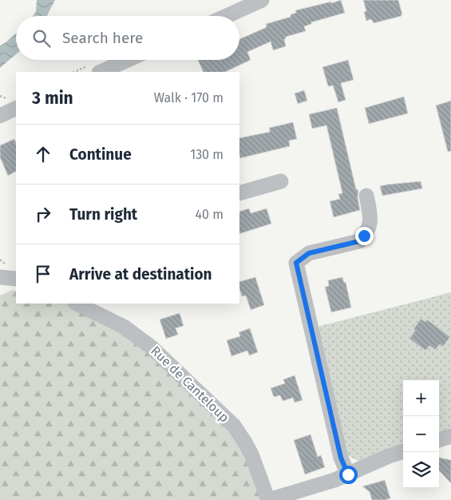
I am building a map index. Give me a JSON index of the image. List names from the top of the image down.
{
  "streets": {
    "street": ["Rue de Canteloup"]
  },
  "page": {
    "search": "Search here",
    "heading": ["3 min", "Walk · 170 m"],
    "list": [
      ["Continue", "130 m"],
      ["Turn right", "40 m"],
      "Arrive at destination"
    ],
    "map_buttons": ["+", "−"]
  }
}
